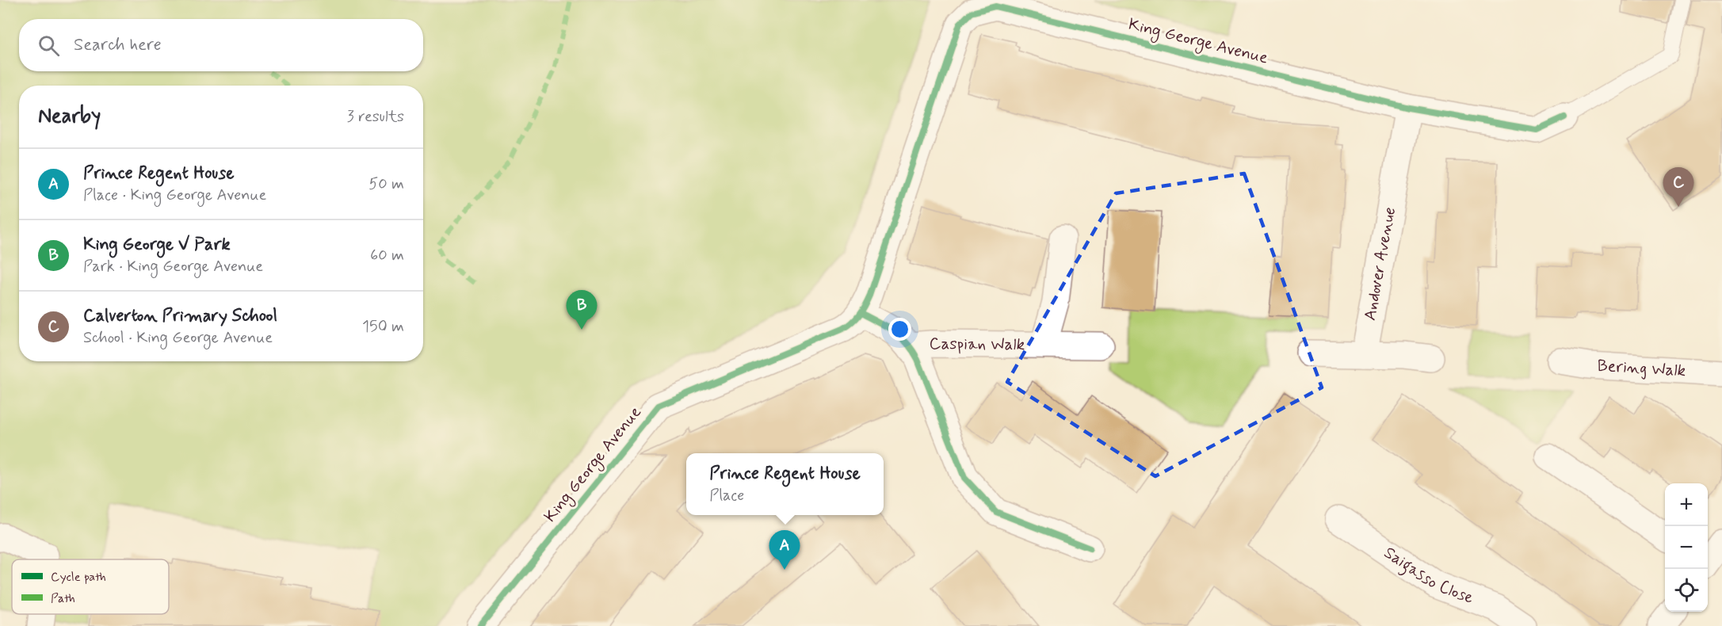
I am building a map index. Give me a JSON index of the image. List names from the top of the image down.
{
  "streets": {
    "street": [
      "King George Avenue",
      "Andover Avenue",
      "Caspian Walk",
      "Bering Walk",
      "Saigasso Close"
    ]
  },
  "crossings": [
    ["King George Avenue", "Andover Avenue"]
  ],
  "legend": ["Cycle path", "Path"],
  "page": {
    "search": "Search here",
    "heading": ["Nearby", "3 results"],
    "list": [
      {
        "mark": "A",
        "name": "Prince Regent House",
        "note": "Place · King George Avenue",
        "value": "50 m"
      },
      {
        "mark": "B",
        "name": "King George V Park",
        "note": "Park · King George Avenue",
        "value": "60 m"
      },
      {
        "mark": "C",
        "name": "Calverton Primary School",
        "note": "School · King George Avenue",
        "value": "150 m"
      }
    ],
    "pins": ["C", "B", "A"],
    "popup": ["Prince Regent House", "Place"],
    "map_buttons": ["+", "−"]
  }
}
